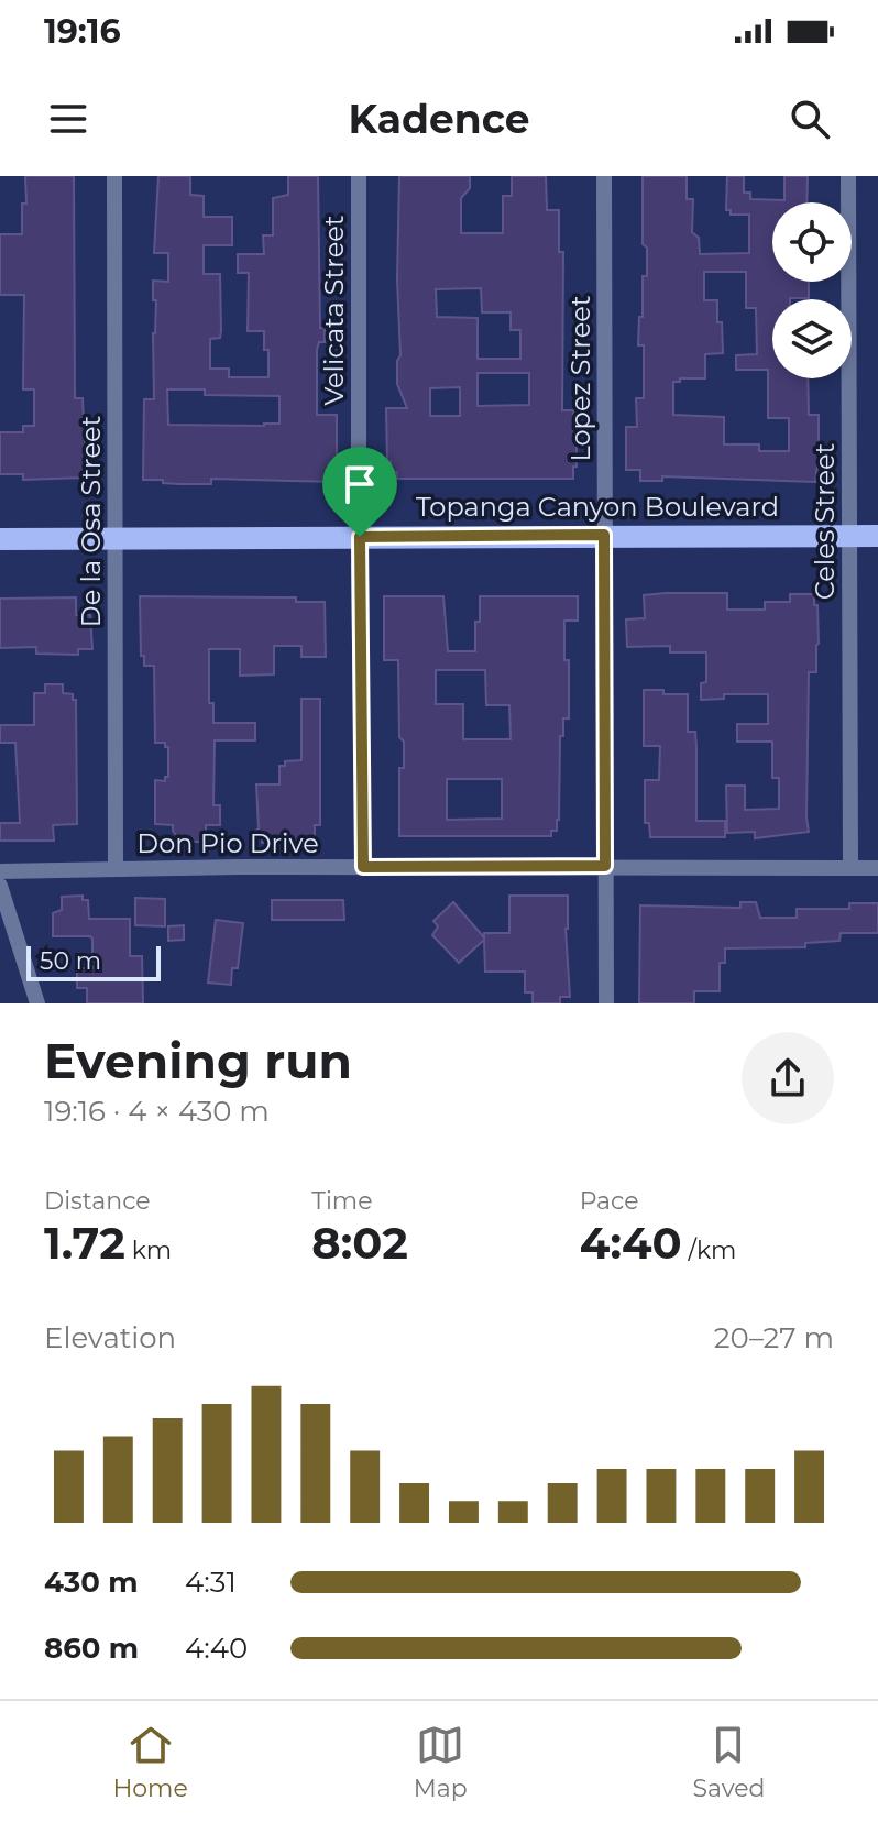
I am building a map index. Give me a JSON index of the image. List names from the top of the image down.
{
  "streets": {
    "main road": ["Topanga Canyon Boulevard"],
    "street": [
      "Velicata Street",
      "Lopez Street",
      "De la Osa Street",
      "Celes Street",
      "Don Pio Drive"
    ]
  },
  "crossings": [
    ["Velicata Street", "Topanga Canyon Boulevard"],
    ["Velicata Street", "Don Pio Drive"],
    ["Lopez Street", "Topanga Canyon Boulevard"],
    ["Lopez Street", "Don Pio Drive"],
    ["Topanga Canyon Boulevard", "De la Osa Street"],
    ["Topanga Canyon Boulevard", "Celes Street"],
    ["De la Osa Street", "Don Pio Drive"],
    ["Celes Street", "Don Pio Drive"]
  ],
  "scale_bar": "50 m",
  "page": {
    "status": "19:16",
    "header": "Kadence",
    "scale": "50 m",
    "heading": ["Evening run", "19:16 · 4 × 430 m"],
    "stats": [
      ["Distance", "1.72 km"],
      ["Time", "8:02"],
      ["Pace", "4:40 /km"]
    ],
    "chart": ["Elevation", "20–27 m"],
    "list": [
      {
        "name": "430 m",
        "note": "4:31"
      },
      {
        "name": "860 m",
        "note": "4:40"
      }
    ],
    "tabs": ["Home", "Map", "Saved"]
  }
}
